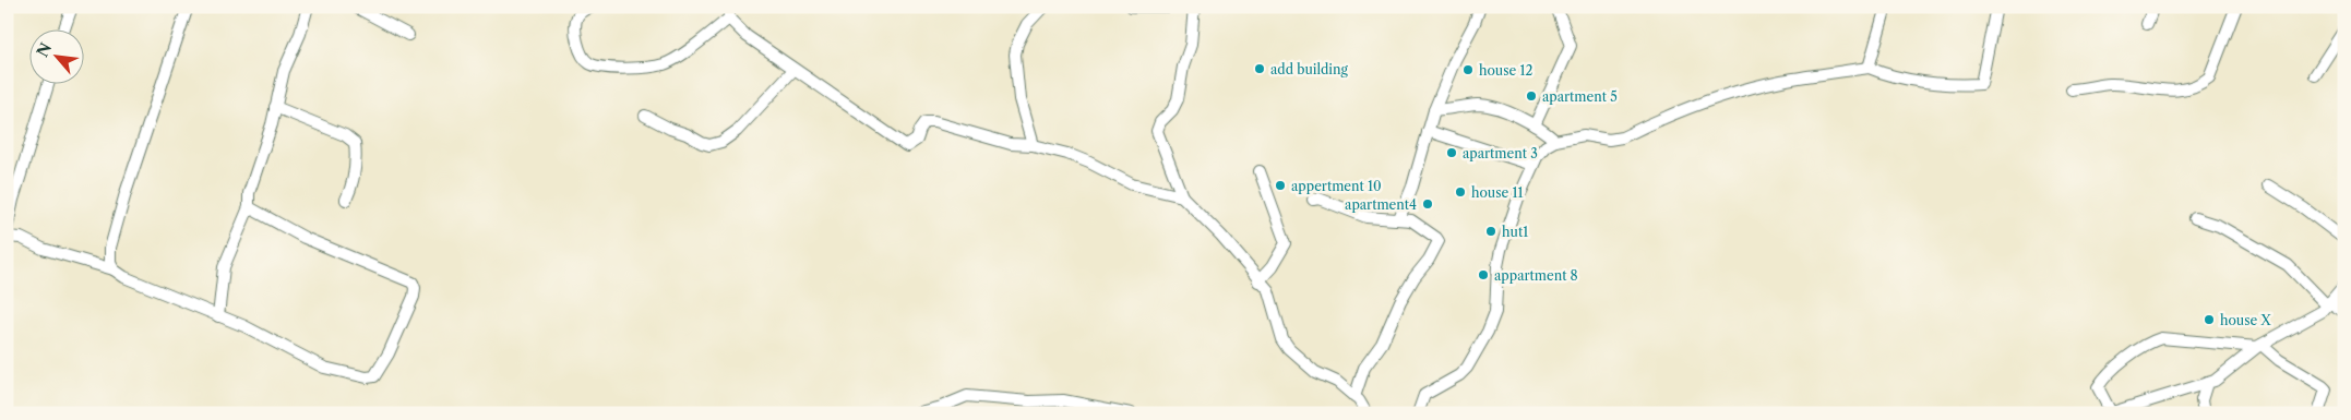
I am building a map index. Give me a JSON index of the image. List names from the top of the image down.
{
  "places": [
    "add building",
    "house 12",
    "apartment 5",
    "apartment 3",
    "appertment 10",
    "house 11",
    "apartment4",
    "hut1",
    "appartment 8",
    "house X"
  ],
  "north": "top left"
}
